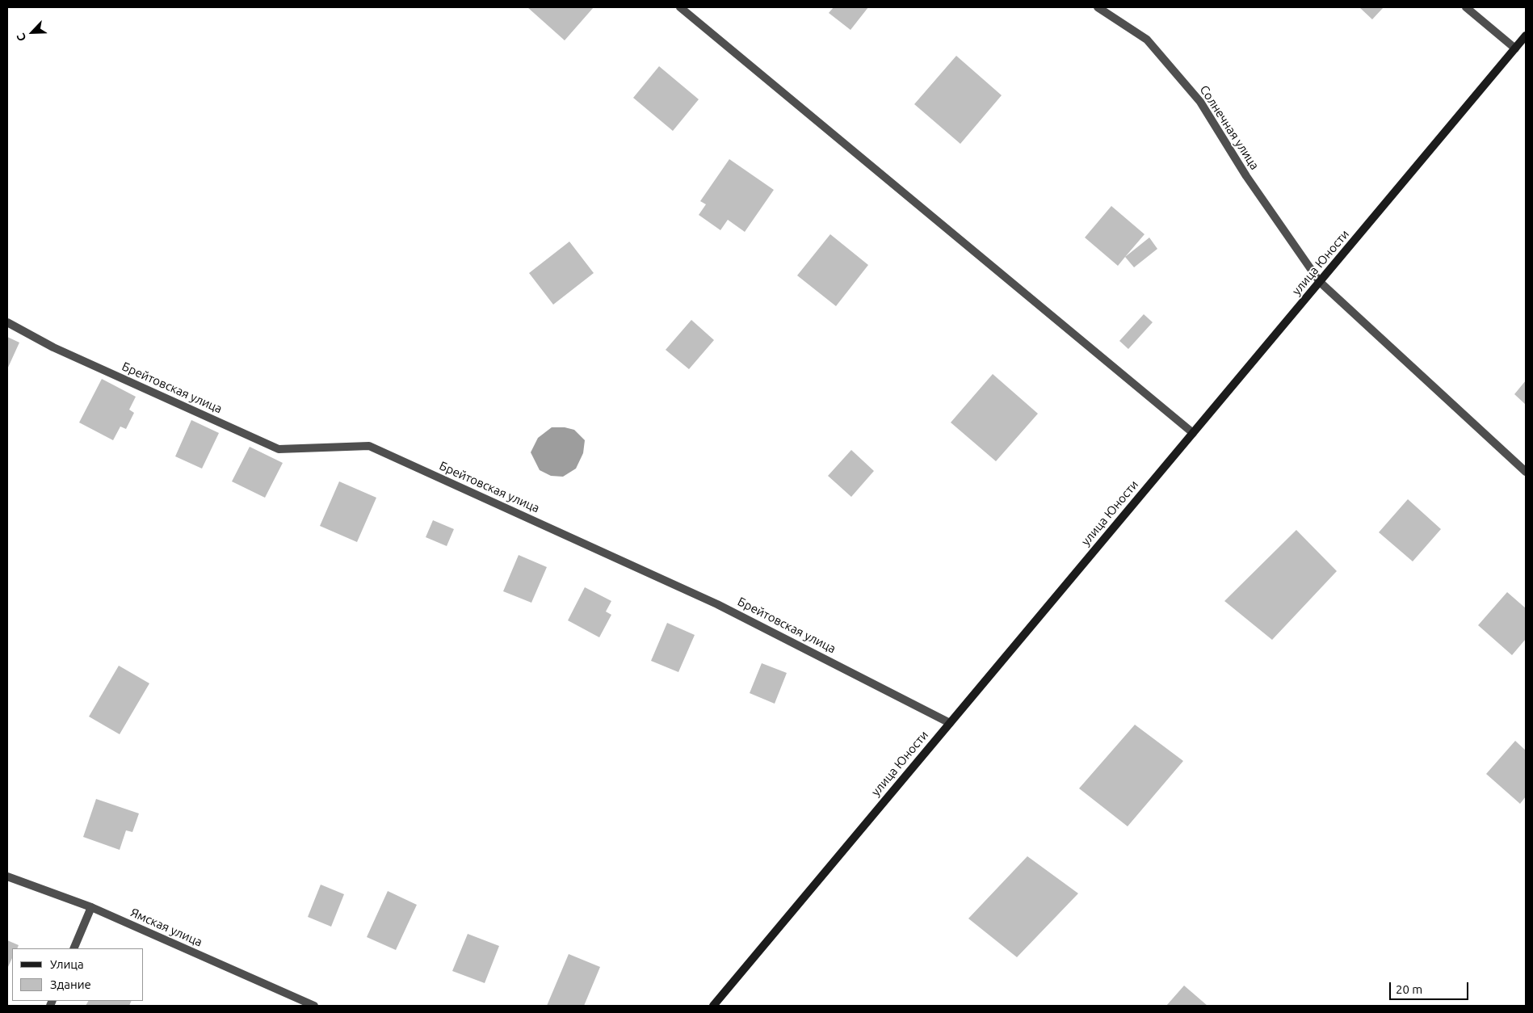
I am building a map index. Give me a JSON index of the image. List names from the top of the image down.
{
  "streets": {
    "street": [
      "Солнечная улица",
      "улица Юности",
      "Брейтовская улица",
      "Ямская улица"
    ]
  },
  "crossings": [
    ["Солнечная улица", "улица Юности"],
    ["улица Юности", "Брейтовская улица"]
  ],
  "legend": ["Улица", "Здание"],
  "scale_bar": "20 m",
  "north": "bottom left"
}
